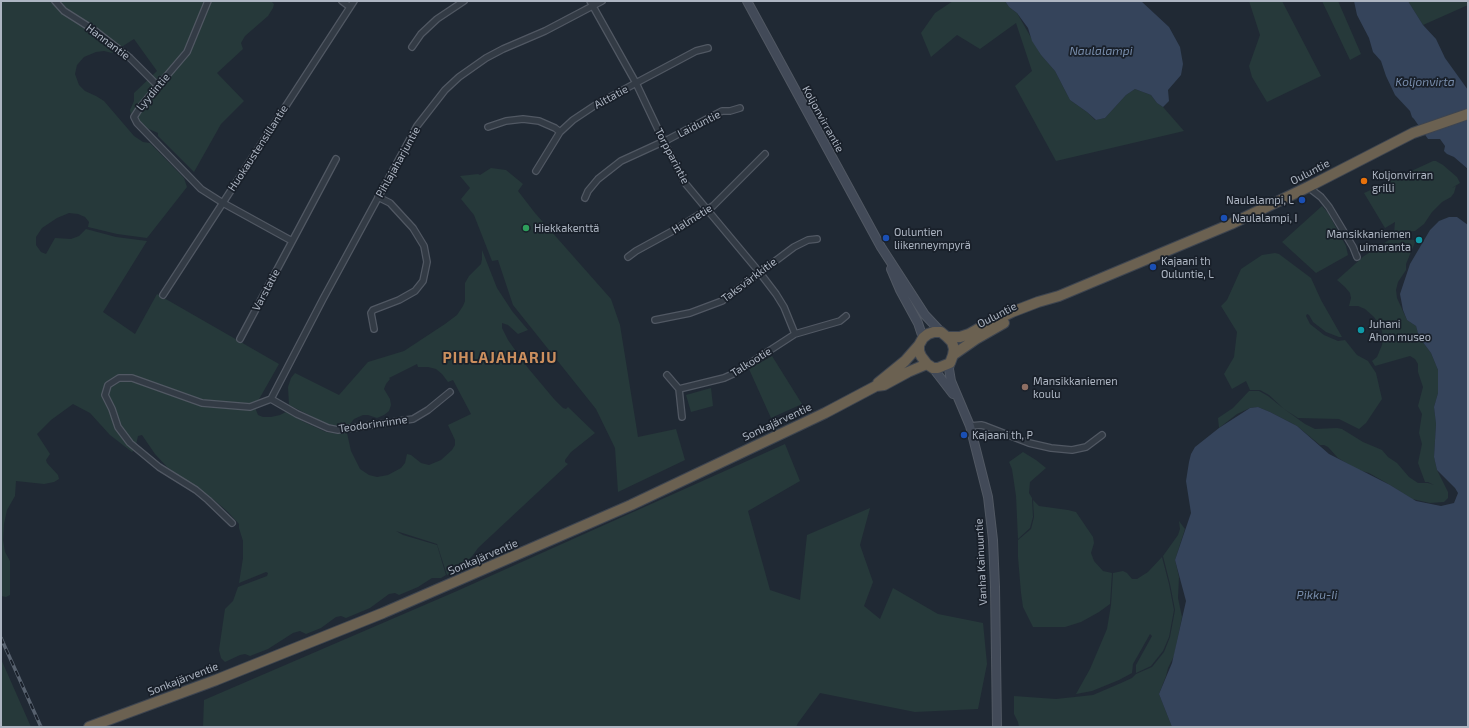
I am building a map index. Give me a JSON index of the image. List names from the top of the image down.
{
  "streets": {
    "highway": ["Ouluntie", "Sonkajärventie"],
    "main road": ["Koljonvirrantie", "Vanha Kainuuntie"],
    "street": [
      "Hannantie",
      "Lyydintie",
      "Aittatie",
      "Laiduntie",
      "Huokaustensillantie",
      "Torpparintie",
      "Pihlajaharjuntie",
      "Halmetie",
      "Taksvärkkitie",
      "Varstatie",
      "Talkootie",
      "Teodorinrinne"
    ]
  },
  "crossings": [
    ["Hannantie", "Lyydintie"],
    ["Lyydintie", "Huokaustensillantie"],
    ["Aittatie", "Torpparintie"],
    ["Koljonvirrantie", "Ouluntie"],
    ["Koljonvirrantie", "Sonkajärventie"],
    ["Koljonvirrantie", "Vanha Kainuuntie"],
    ["Laiduntie", "Torpparintie"],
    ["Torpparintie", "Pihlajaharjuntie"],
    ["Torpparintie", "Halmetie"],
    ["Torpparintie", "Taksvärkkitie"],
    ["Torpparintie", "Talkootie"],
    ["Pihlajaharjuntie", "Teodorinrinne"],
    ["Ouluntie", "Sonkajärventie"],
    ["Ouluntie", "Vanha Kainuuntie"],
    ["Sonkajärventie", "Vanha Kainuuntie"]
  ],
  "districts": ["PIHLAJAHARJU"],
  "water": ["Naulalampi", "Koljonvirta", "Pikku-Ii"],
  "places": [
    "Koljonvirran grilli",
    "Naulalampi, L",
    "Naulalampi, I",
    "Hiekkakenttä",
    "Ouluntien liikenneympyrä",
    "Mansikkaniemen uimaranta",
    "Kajaani th Ouluntie, L",
    "Juhani Ahon museo",
    "Mansikkaniemen koulu",
    "Kajaani th, P"
  ]
}
